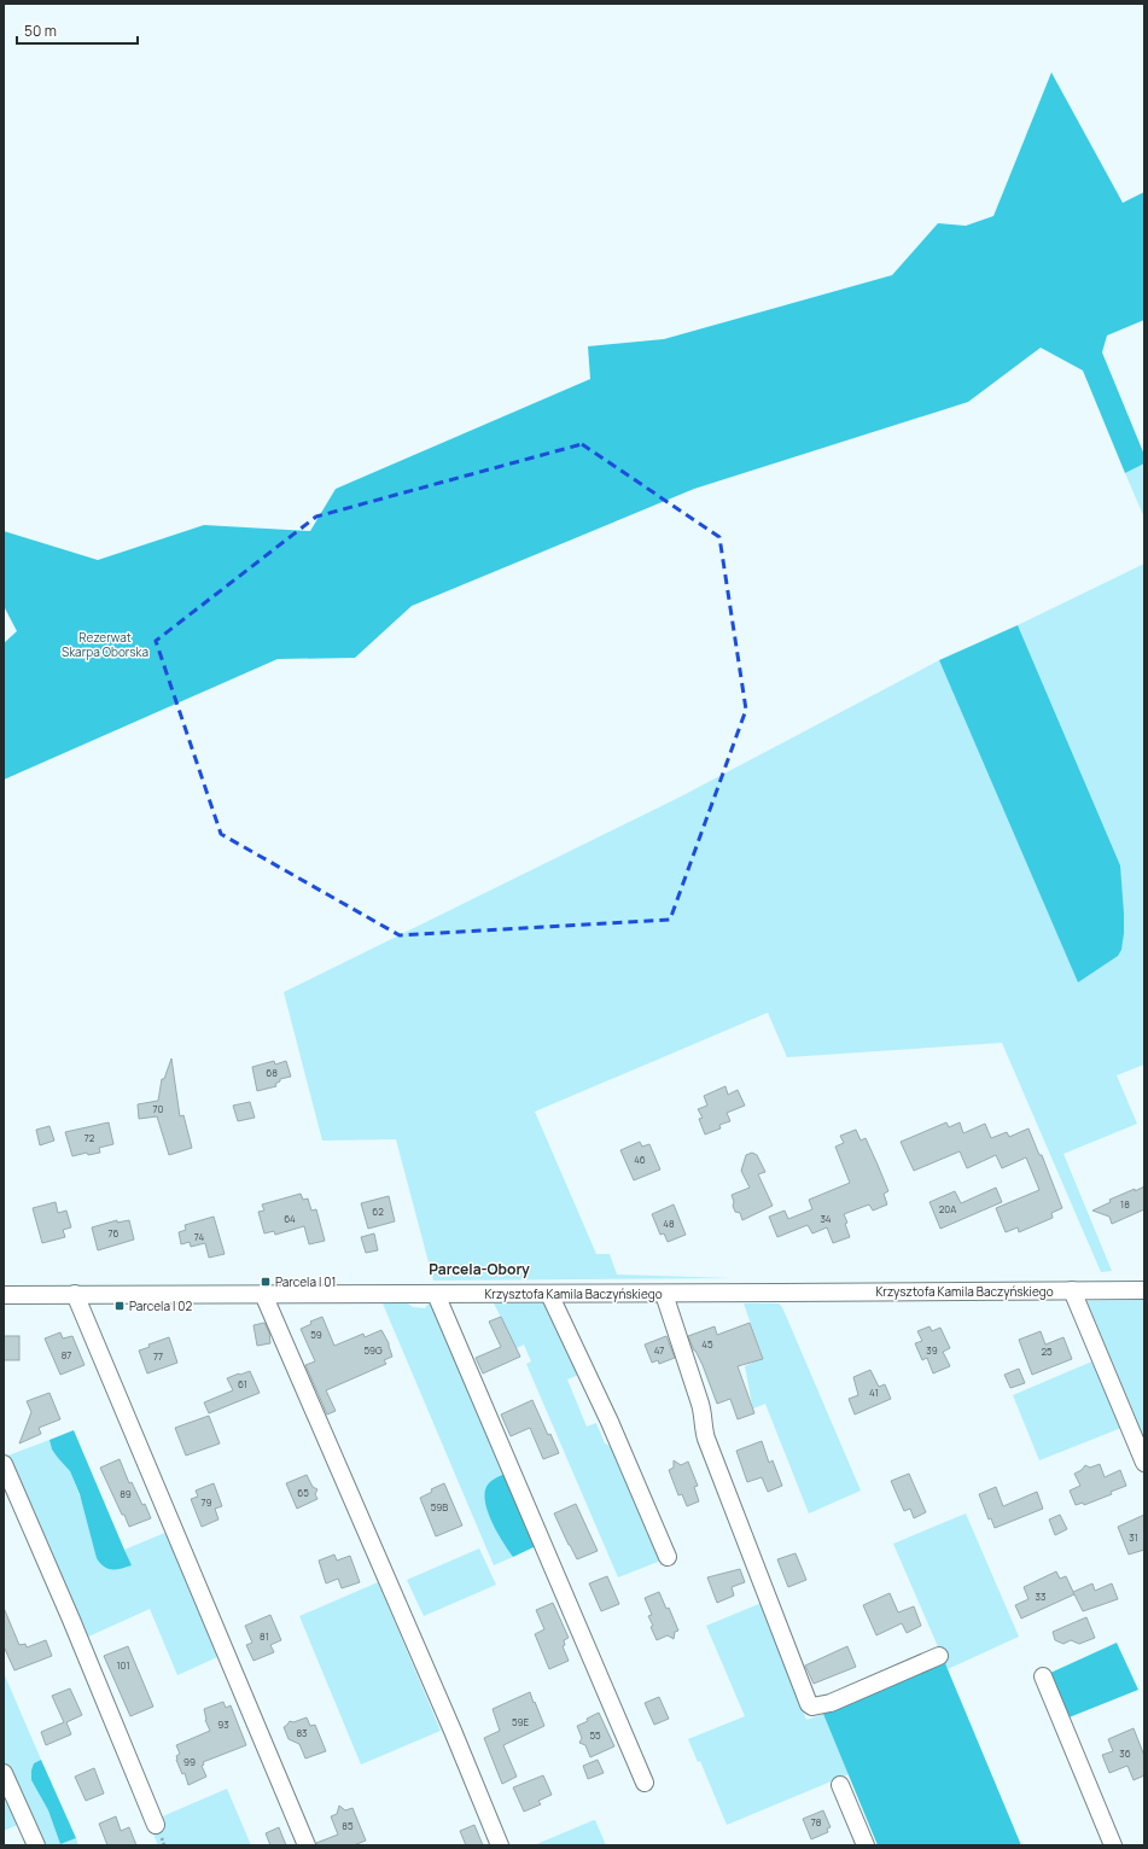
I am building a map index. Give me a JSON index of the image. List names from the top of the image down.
{
  "streets": {
    "street": ["Krzysztofa Kamila Baczyńskiego"]
  },
  "districts": ["Parcela-Obory"],
  "parks": ["Rezerwat Skarpa Oborska"],
  "places": {
    "transit": ["Parcela I 01", "Parcela I 02"]
  },
  "house_numbers": [
    "68",
    "70",
    "72",
    "46",
    "18",
    "20A",
    "62",
    "64",
    "34",
    "48",
    "76",
    "74",
    "59",
    "45",
    "59G",
    "47",
    "39",
    "25",
    "87",
    "77",
    "61",
    "41",
    "65",
    "89",
    "79",
    "59B",
    "31",
    "33",
    "81",
    "101",
    "59E",
    "93",
    "83",
    "55",
    "36",
    "99",
    "78",
    "85"
  ],
  "scale_bar": "50 m"
}
